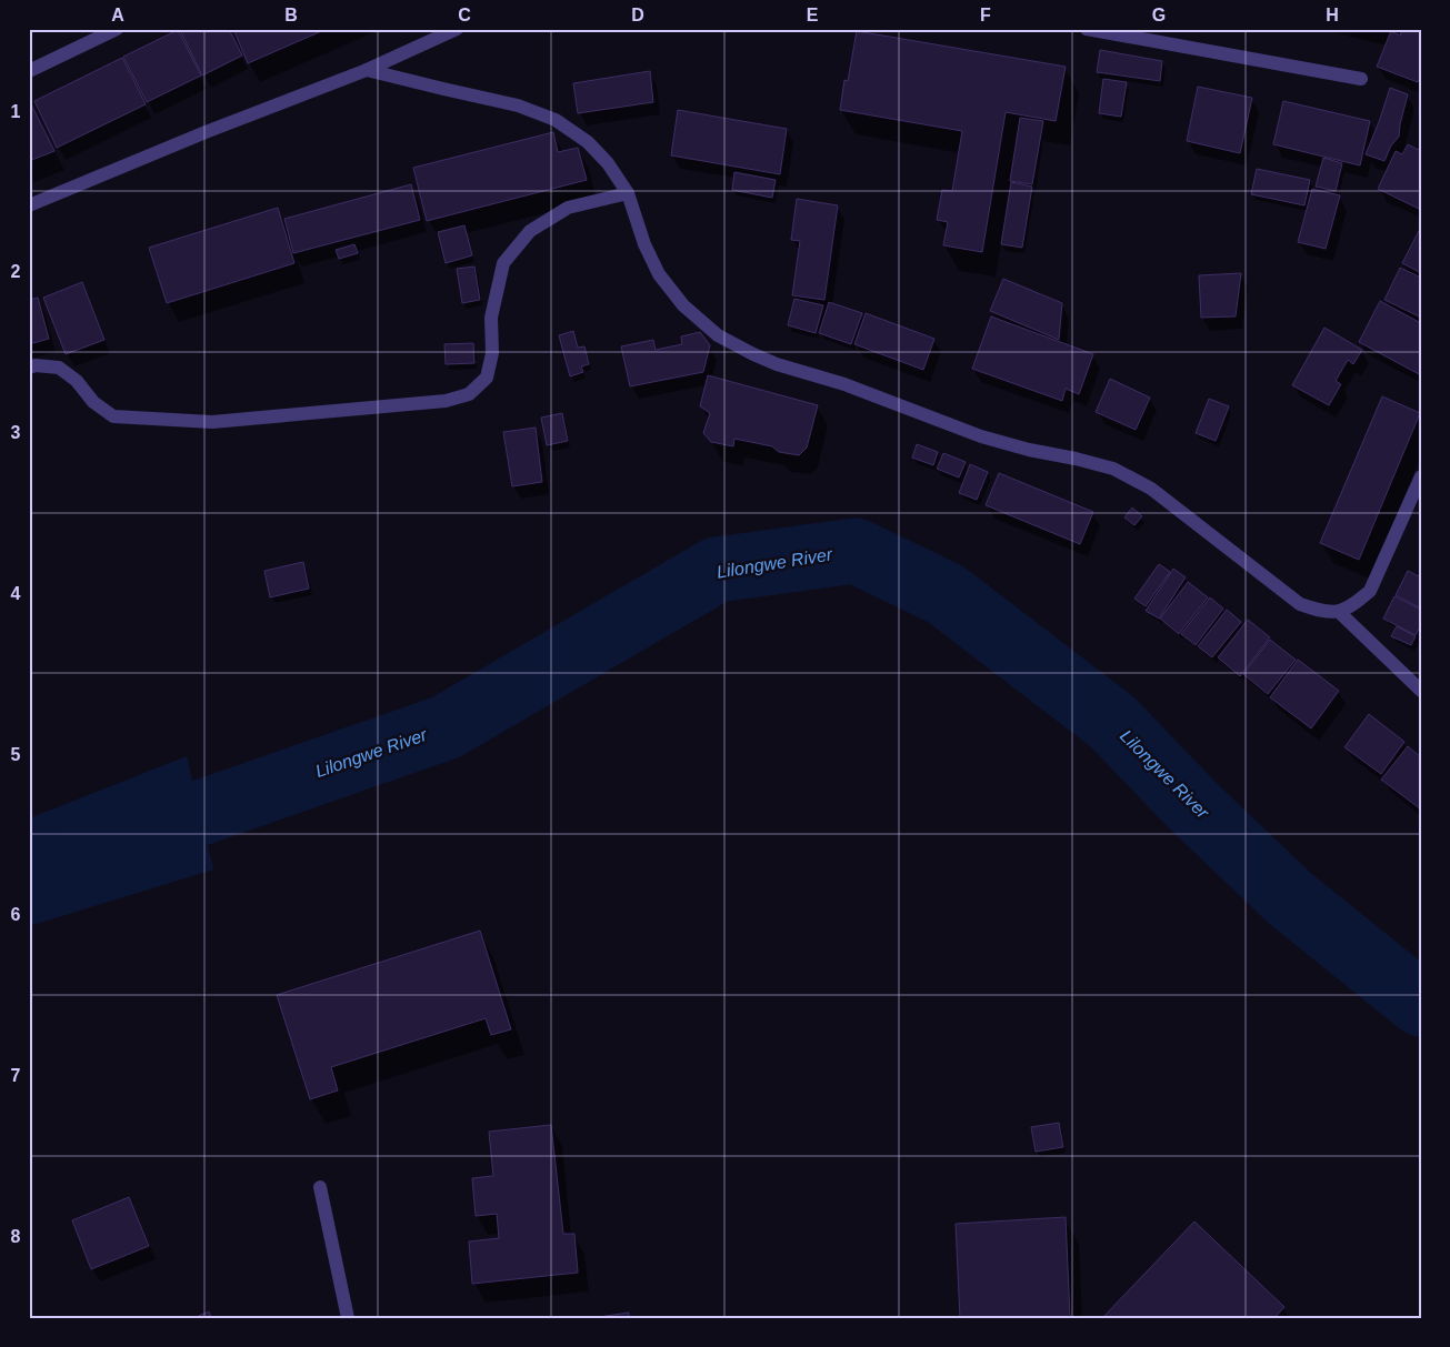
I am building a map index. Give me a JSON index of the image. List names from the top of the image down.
{
  "water": ["Lilongwe River"],
  "grid": {
    "columns": [
      "A",
      "B",
      "C",
      "D",
      "E",
      "F",
      "G",
      "H"
    ],
    "rows": [
      "1",
      "2",
      "3",
      "4",
      "5",
      "6",
      "7",
      "8"
    ]
  }
}
